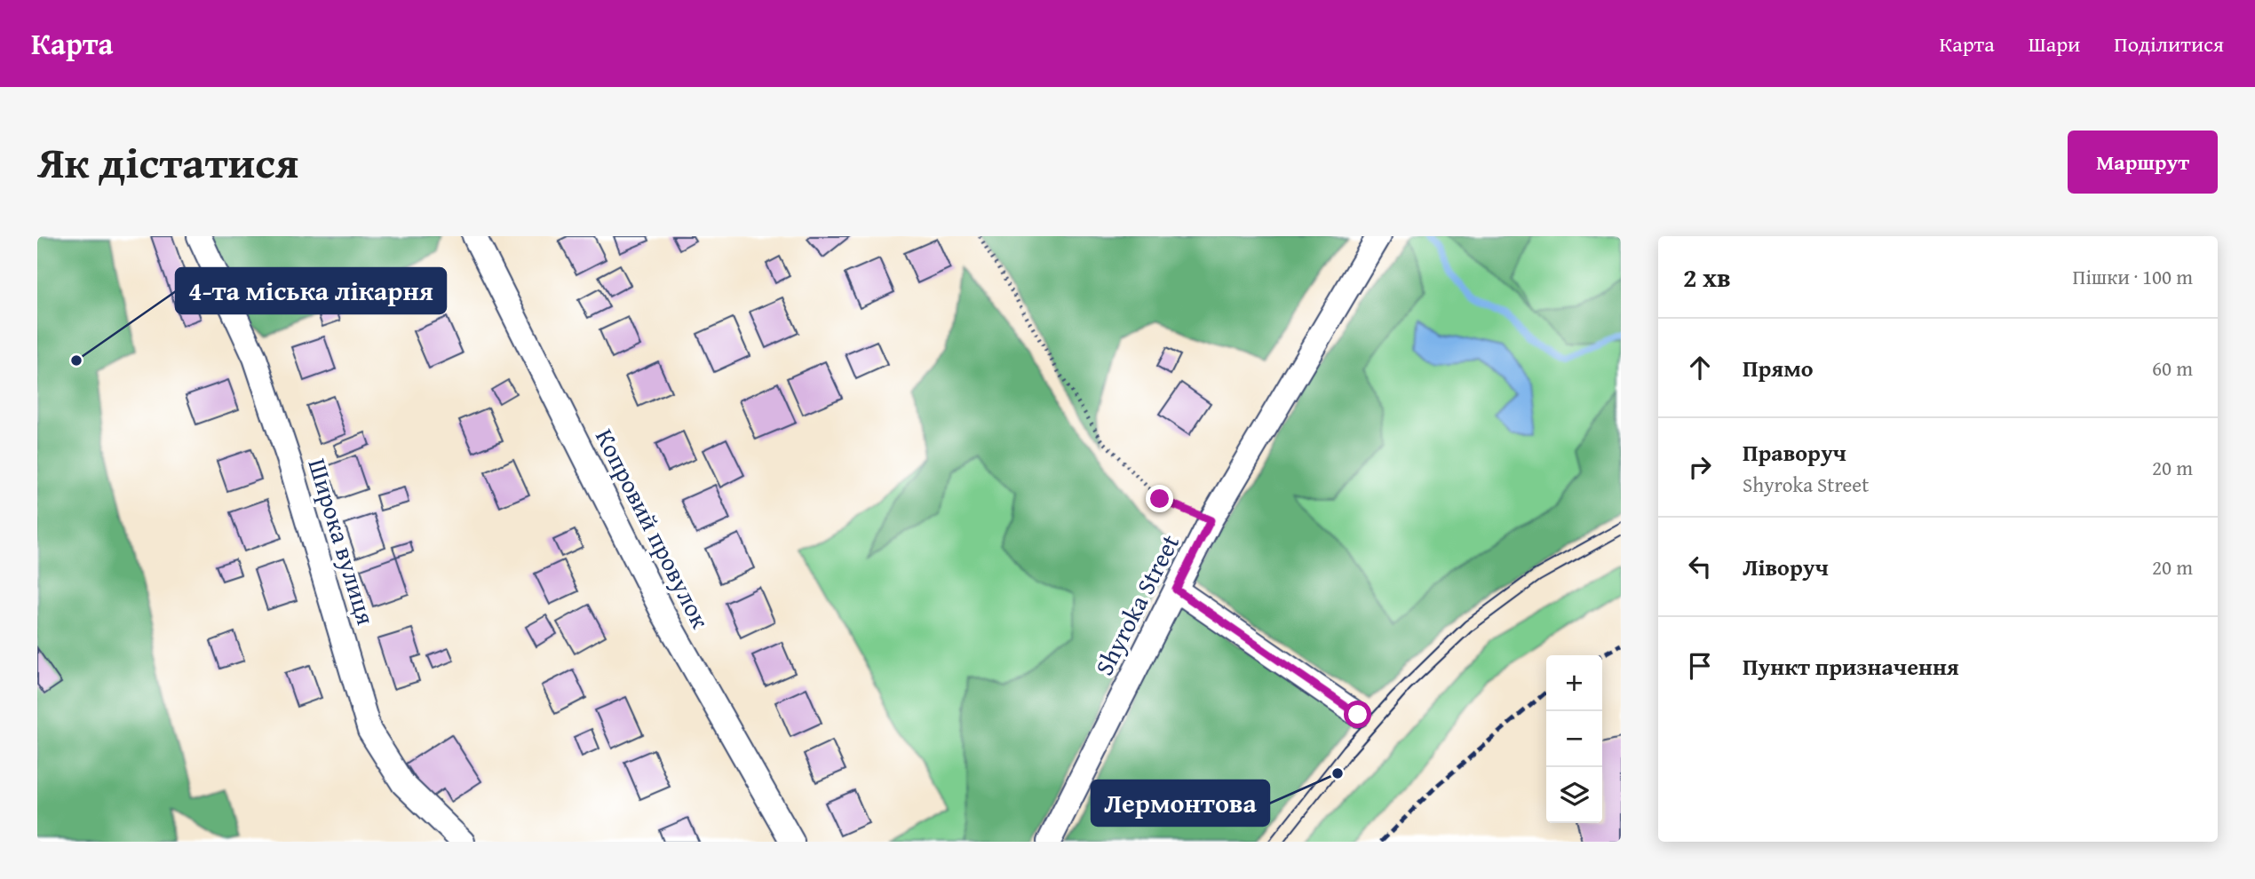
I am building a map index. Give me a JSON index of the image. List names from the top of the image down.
{
  "streets": {
    "street": ["Копровий провулок", "Широка вулиця", "Shyroka Street"]
  },
  "places": ["4-та міська лікарня", "Лермонтова"],
  "page": {
    "header": "Карта",
    "nav": ["Карта", "Шари", "Поділитися"],
    "title": "Як дістатися",
    "buttons": "Маршрут",
    "heading": ["2 хв", "Пішки · 100 m"],
    "list": [
      ["Прямо", "60 m"],
      ["Праворуч", "Shyroka Street", "20 m"],
      ["Ліворуч", "20 m"],
      "Пункт призначення"
    ],
    "map_buttons": ["+", "−"]
  }
}
